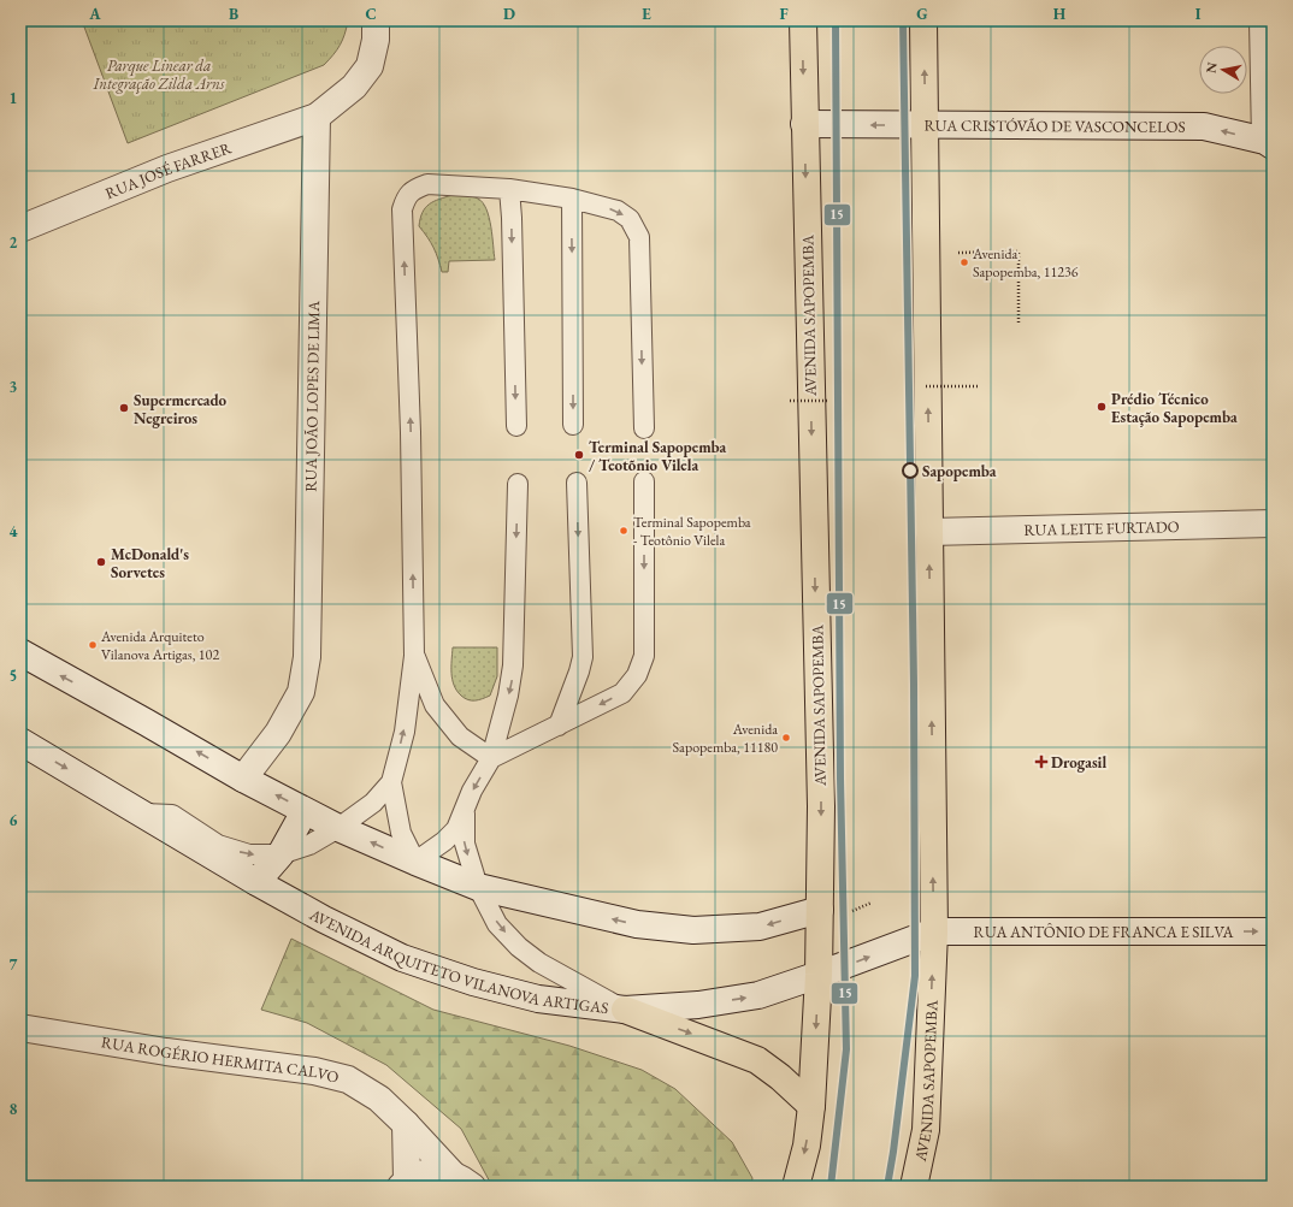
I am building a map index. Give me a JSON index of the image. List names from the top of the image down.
{
  "streets": {
    "main road": ["AVENIDA SAPOPEMBA"],
    "street": [
      "RUA CRISTÓVÃO DE VASCONCELOS",
      "RUA JOSÉ FARRER",
      "RUA JOÃO LOPES DE LIMA",
      "RUA LEITE FURTADO",
      "RUA ANTÔNIO DE FRANCA E SILVA",
      "AVENIDA ARQUITETO VILANOVA ARTIGAS",
      "RUA ROGÉRIO HERMITA CALVO"
    ]
  },
  "crossings": [
    ["RUA CRISTÓVÃO DE VASCONCELOS", "AVENIDA SAPOPEMBA"],
    ["RUA JOSÉ FARRER", "RUA JOÃO LOPES DE LIMA"],
    ["AVENIDA SAPOPEMBA", "RUA LEITE FURTADO"],
    ["AVENIDA SAPOPEMBA", "RUA ANTÔNIO DE FRANCA E SILVA"],
    ["AVENIDA SAPOPEMBA", "AVENIDA ARQUITETO VILANOVA ARTIGAS"],
    ["RUA ANTÔNIO DE FRANCA E SILVA", "AVENIDA ARQUITETO VILANOVA ARTIGAS"]
  ],
  "one_way": ["RUA CRISTÓVÃO DE VASCONCELOS", "RUA ANTÔNIO DE FRANCA E SILVA"],
  "parks": ["Parque Linear da Integração Zilda Arns"],
  "places": {
    "other": [
      "Avenida Sapopemba, 11236",
      "Prédio Técnico Estação Sapopemba",
      "Supermercado Negreiros",
      "Terminal Sapopemba / Teotõnio Vilela",
      "Sapopemba",
      "Terminal Sapopemba - Teotônio Vilela",
      "McDonald's Sorvetes",
      "Avenida Arquiteto Vilanova Artigas, 102",
      "Avenida Sapopemba, 11180"
    ],
    "health": ["Drogasil"]
  },
  "lines": ["transit line 15"],
  "north": "left",
  "grid": {
    "columns": [
      "A",
      "B",
      "C",
      "D",
      "E",
      "F",
      "G",
      "H",
      "I"
    ],
    "rows": [
      "1",
      "2",
      "3",
      "4",
      "5",
      "6",
      "7",
      "8"
    ]
  }
}
